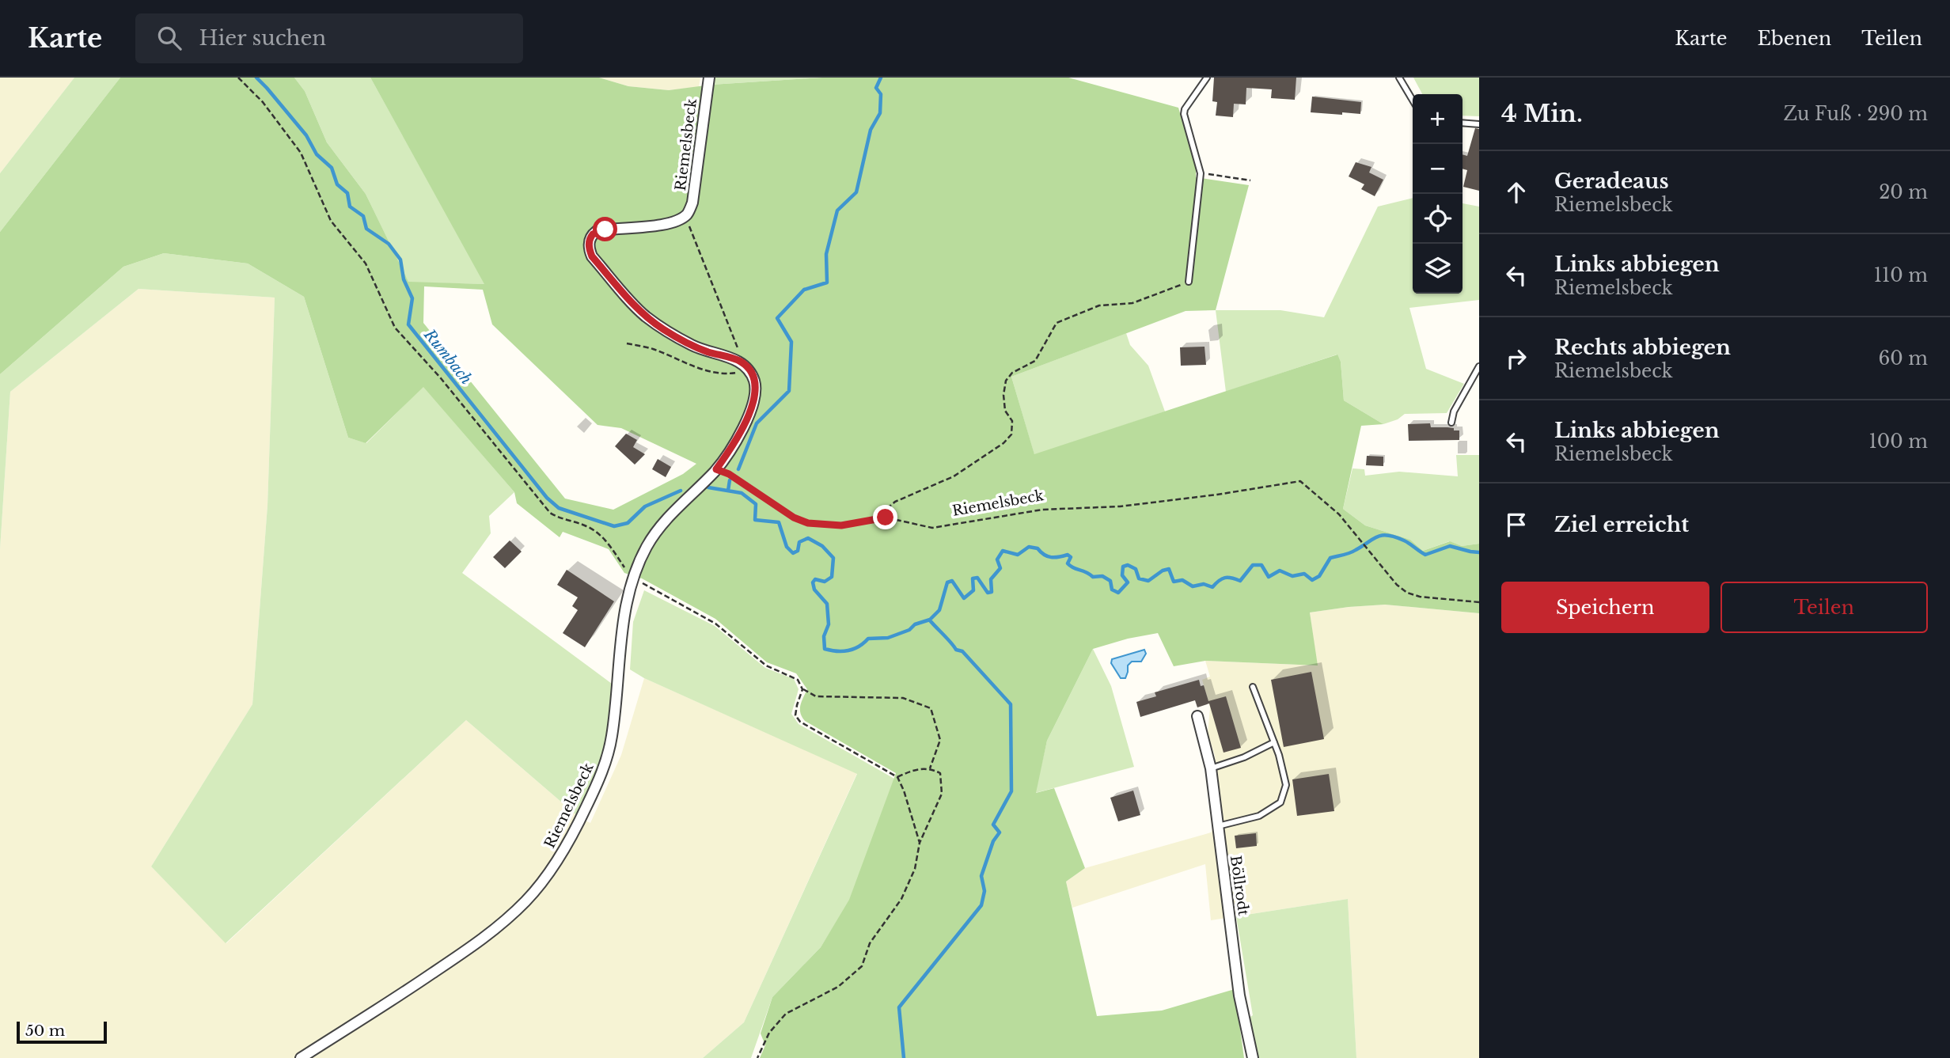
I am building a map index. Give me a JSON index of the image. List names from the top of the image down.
{
  "streets": {
    "street": ["Riemelsbeck", "Böllrodt"]
  },
  "water": ["Rumbach"],
  "scale_bar": "50 m",
  "page": {
    "header": "Karte",
    "search": "Hier suchen",
    "nav": ["Karte", "Ebenen", "Teilen"],
    "heading": ["4 Min.", "Zu Fuß · 290 m"],
    "map_buttons": ["+", "−"],
    "list": [
      ["Geradeaus", "Riemelsbeck", "20 m"],
      ["Links abbiegen", "Riemelsbeck", "110 m"],
      ["Rechts abbiegen", "Riemelsbeck", "60 m"],
      ["Links abbiegen", "Riemelsbeck", "100 m"],
      "Ziel erreicht"
    ],
    "buttons": ["Speichern", "Teilen"],
    "scale": "50 m"
  }
}
